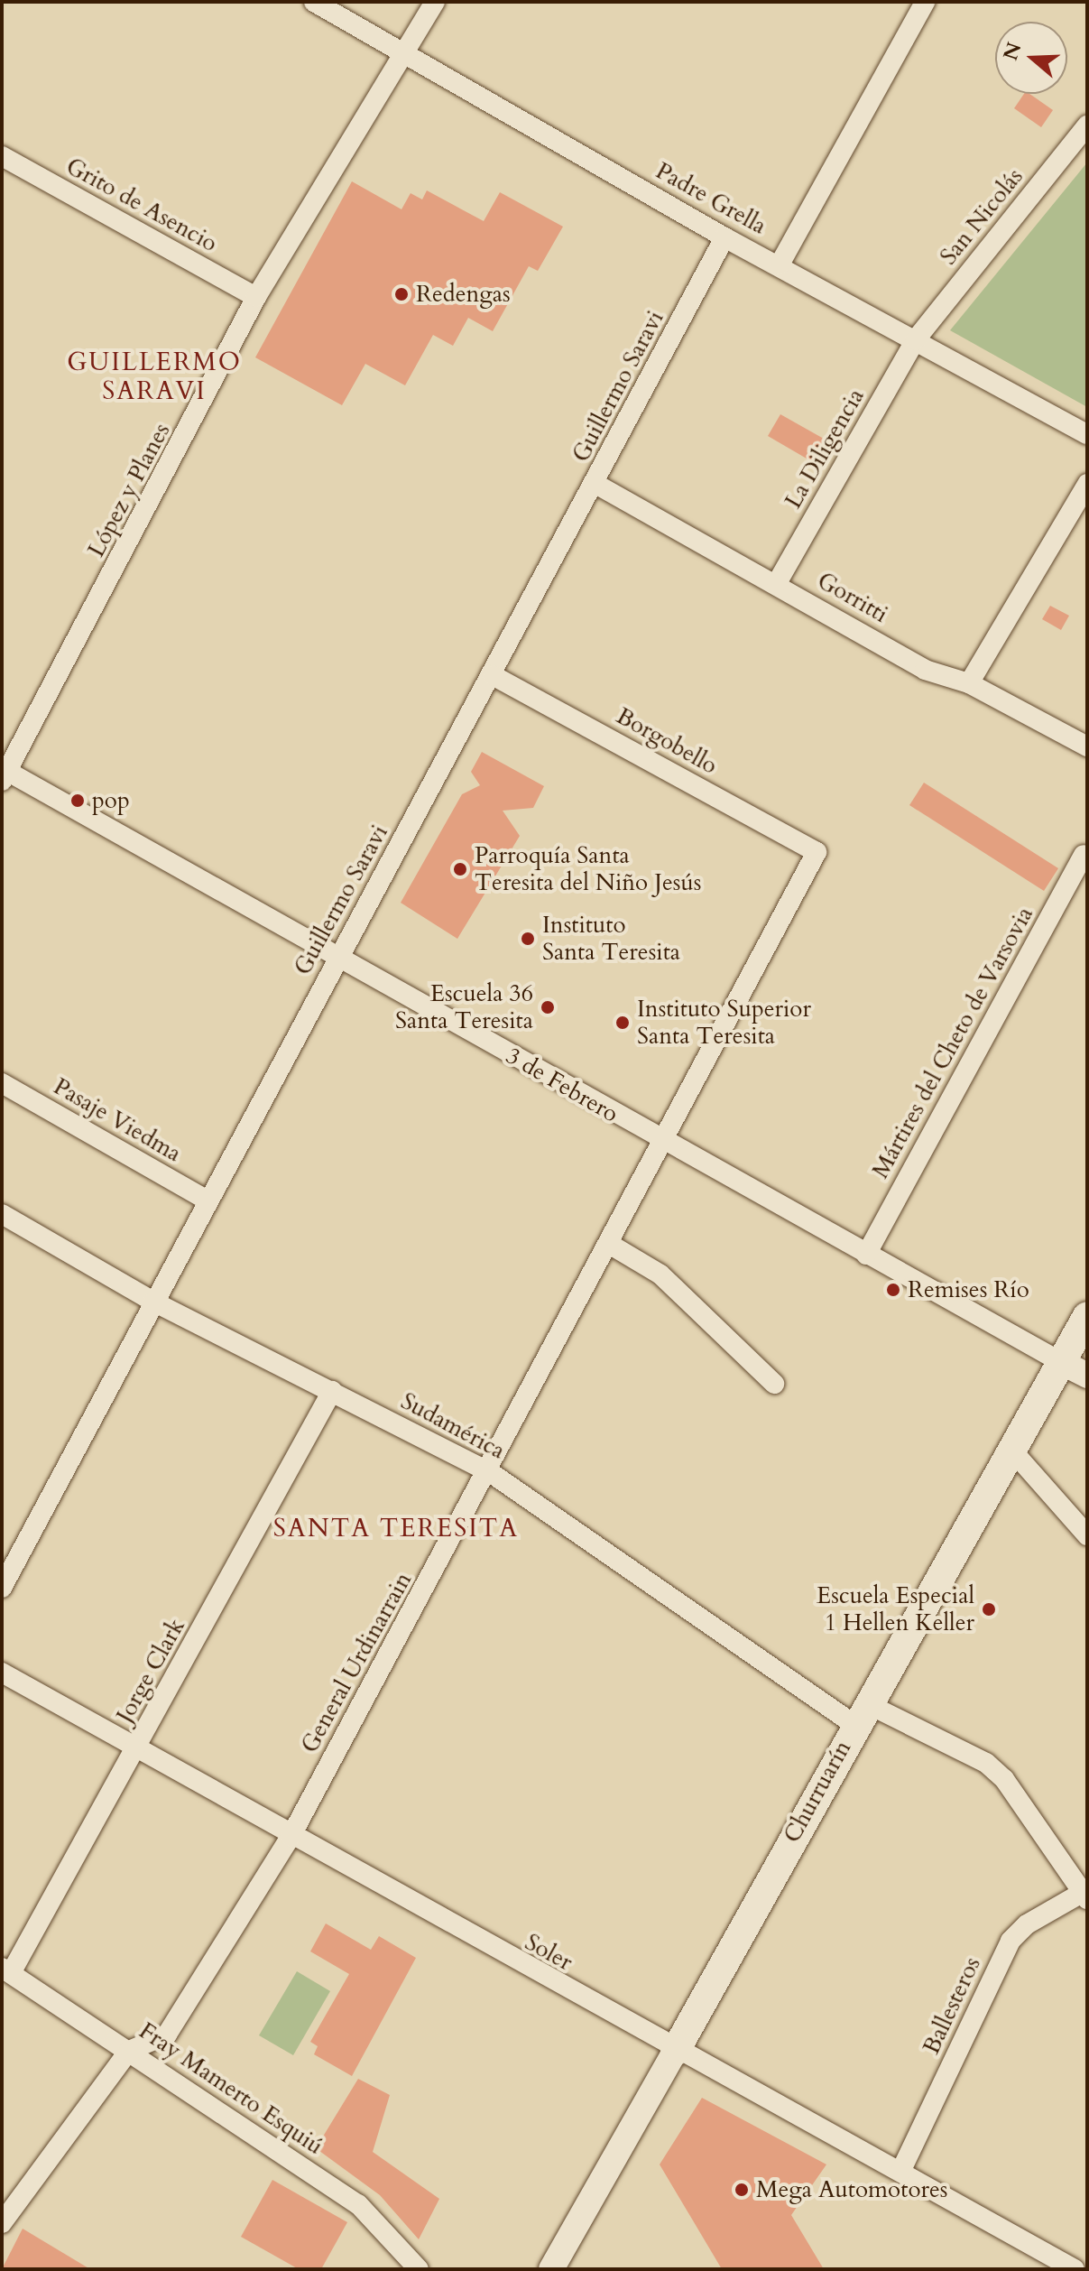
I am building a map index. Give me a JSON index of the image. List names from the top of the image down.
{
  "streets": {
    "main road": ["Churruarín"],
    "street": [
      "Padre Grella",
      "Grito de Asencio",
      "San Nicolás",
      "Guillermo Saravi",
      "La Diligencia",
      "López y Planes",
      "Gorritti",
      "Borgobello",
      "Mártires del Cheto de Varsovia",
      "3 de Febrero",
      "Pasaje Viedma",
      "Sudamérica",
      "General Urdinarrain",
      "Jorge Clark",
      "Soler",
      "Ballesteros",
      "Fray Mamerto Esquiú"
    ]
  },
  "crossings": [
    ["Padre Grella", "San Nicolás"],
    ["Padre Grella", "Guillermo Saravi"],
    ["Padre Grella", "La Diligencia"],
    ["Padre Grella", "López y Planes"],
    ["Grito de Asencio", "López y Planes"],
    ["San Nicolás", "La Diligencia"],
    ["Guillermo Saravi", "Gorritti"],
    ["Guillermo Saravi", "Borgobello"],
    ["Guillermo Saravi", "3 de Febrero"],
    ["Guillermo Saravi", "Pasaje Viedma"],
    ["Guillermo Saravi", "Sudamérica"],
    ["La Diligencia", "Gorritti"],
    ["López y Planes", "3 de Febrero"],
    ["Borgobello", "General Urdinarrain"],
    ["Mártires del Cheto de Varsovia", "3 de Febrero"],
    ["3 de Febrero", "General Urdinarrain"],
    ["3 de Febrero", "Churruarín"],
    ["Sudamérica", "General Urdinarrain"],
    ["Sudamérica", "Jorge Clark"],
    ["Sudamérica", "Churruarín"],
    ["Sudamérica", "Ballesteros"],
    ["General Urdinarrain", "Soler"],
    ["General Urdinarrain", "Fray Mamerto Esquiú"],
    ["Jorge Clark", "Soler"],
    ["Jorge Clark", "Fray Mamerto Esquiú"],
    ["Churruarín", "Soler"],
    ["Soler", "Ballesteros"]
  ],
  "districts": ["GUILLERMO SARAVI", "SANTA TERESITA"],
  "places": [
    "Redengas",
    "pop",
    "Parroquía Santa Teresita del Niño Jesús",
    "Instituto Santa Teresita",
    "Escuela 36 Santa Teresita",
    "Instituto Superior Santa Teresita",
    "Remises Río",
    "Escuela Especial 1 Hellen Keller",
    "Mega Automotores"
  ],
  "north": "left"
}
